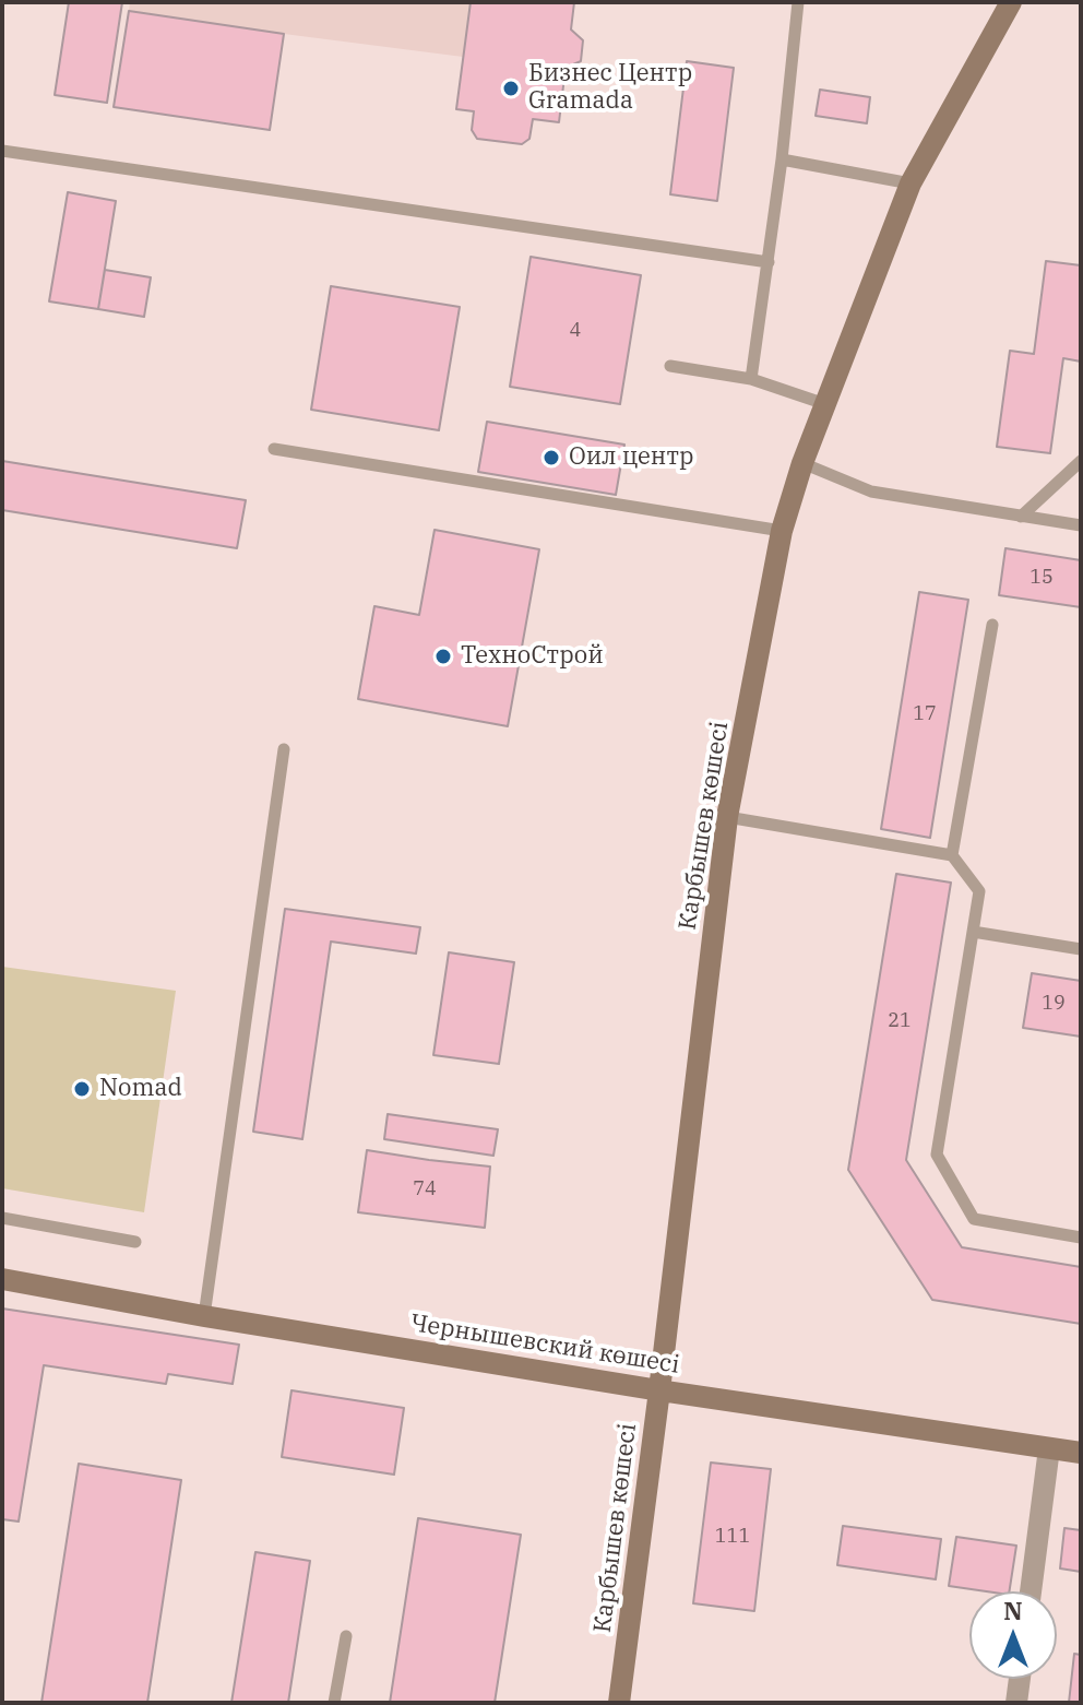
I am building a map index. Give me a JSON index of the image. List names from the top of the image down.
{
  "streets": {
    "main road": ["Карбышев көшесі", "Чернышевский көшесі"]
  },
  "crossings": [
    ["Карбышев көшесі", "Чернышевский көшесі"]
  ],
  "places": [
    "Бизнес Центр Gramada",
    "Оил центр",
    "ТехноСтрой",
    "Nomad"
  ],
  "house_numbers": [
    "4",
    "15",
    "17",
    "19",
    "21",
    "74",
    "111"
  ],
  "north": "top"
}
